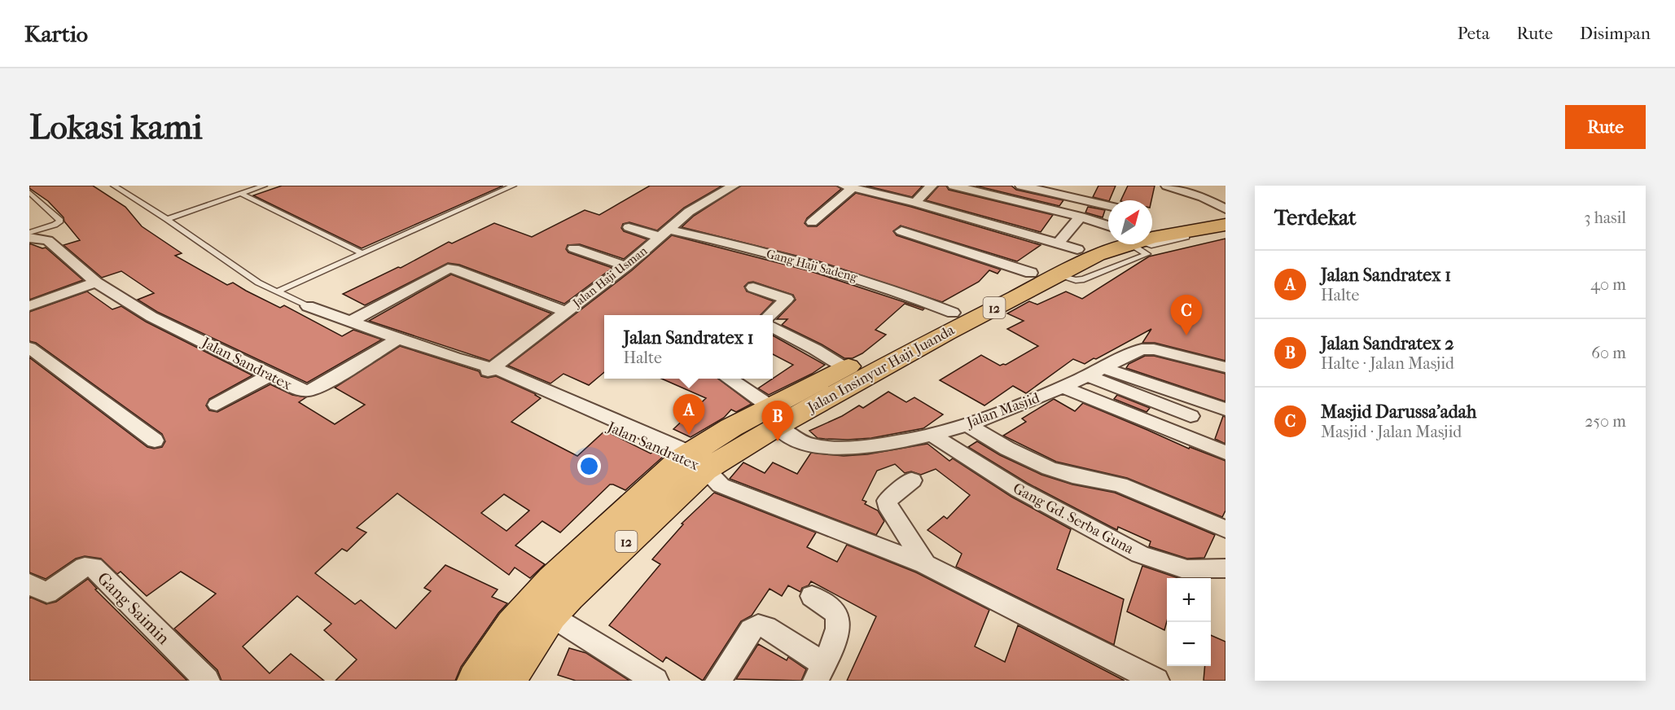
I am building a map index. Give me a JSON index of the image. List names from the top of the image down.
{
  "streets": {
    "highway": ["12", "Jalan Insinyur Haji Juanda"],
    "street": [
      "Gang Haji Sadeng",
      "Jalan Haji Usman",
      "Jalan Sandratex",
      "Jalan Masjid",
      "Gang Gd. Serba Guna",
      "Gang Saimin"
    ]
  },
  "crossings": [
    ["Gang Haji Sadeng", "Jalan Haji Usman"],
    ["Gang Haji Sadeng", "Jalan Insinyur Haji Juanda"],
    ["Jalan Haji Usman", "Jalan Sandratex"],
    ["Jalan Sandratex", "Jalan Insinyur Haji Juanda"],
    ["Jalan Insinyur Haji Juanda", "Jalan Masjid"],
    ["Jalan Masjid", "Gang Gd. Serba Guna"]
  ],
  "north": "top right",
  "page": {
    "header": "Kartio",
    "nav": ["Peta", "Rute", "Disimpan"],
    "buttons": "Rute",
    "title": "Lokasi kami",
    "heading": ["Terdekat", "3 hasil"],
    "list": [
      {
        "mark": "A",
        "name": "Jalan Sandratex 1",
        "note": "Halte",
        "value": "40 m"
      },
      {
        "mark": "B",
        "name": "Jalan Sandratex 2",
        "note": "Halte · Jalan Masjid",
        "value": "60 m"
      },
      {
        "mark": "C",
        "name": "Masjid Darussa'adah",
        "note": "Masjid · Jalan Masjid",
        "value": "250 m"
      }
    ],
    "pins": ["C", "A", "B"],
    "popup": ["Jalan Sandratex 1", "Halte"],
    "map_buttons": ["+", "−"]
  }
}
